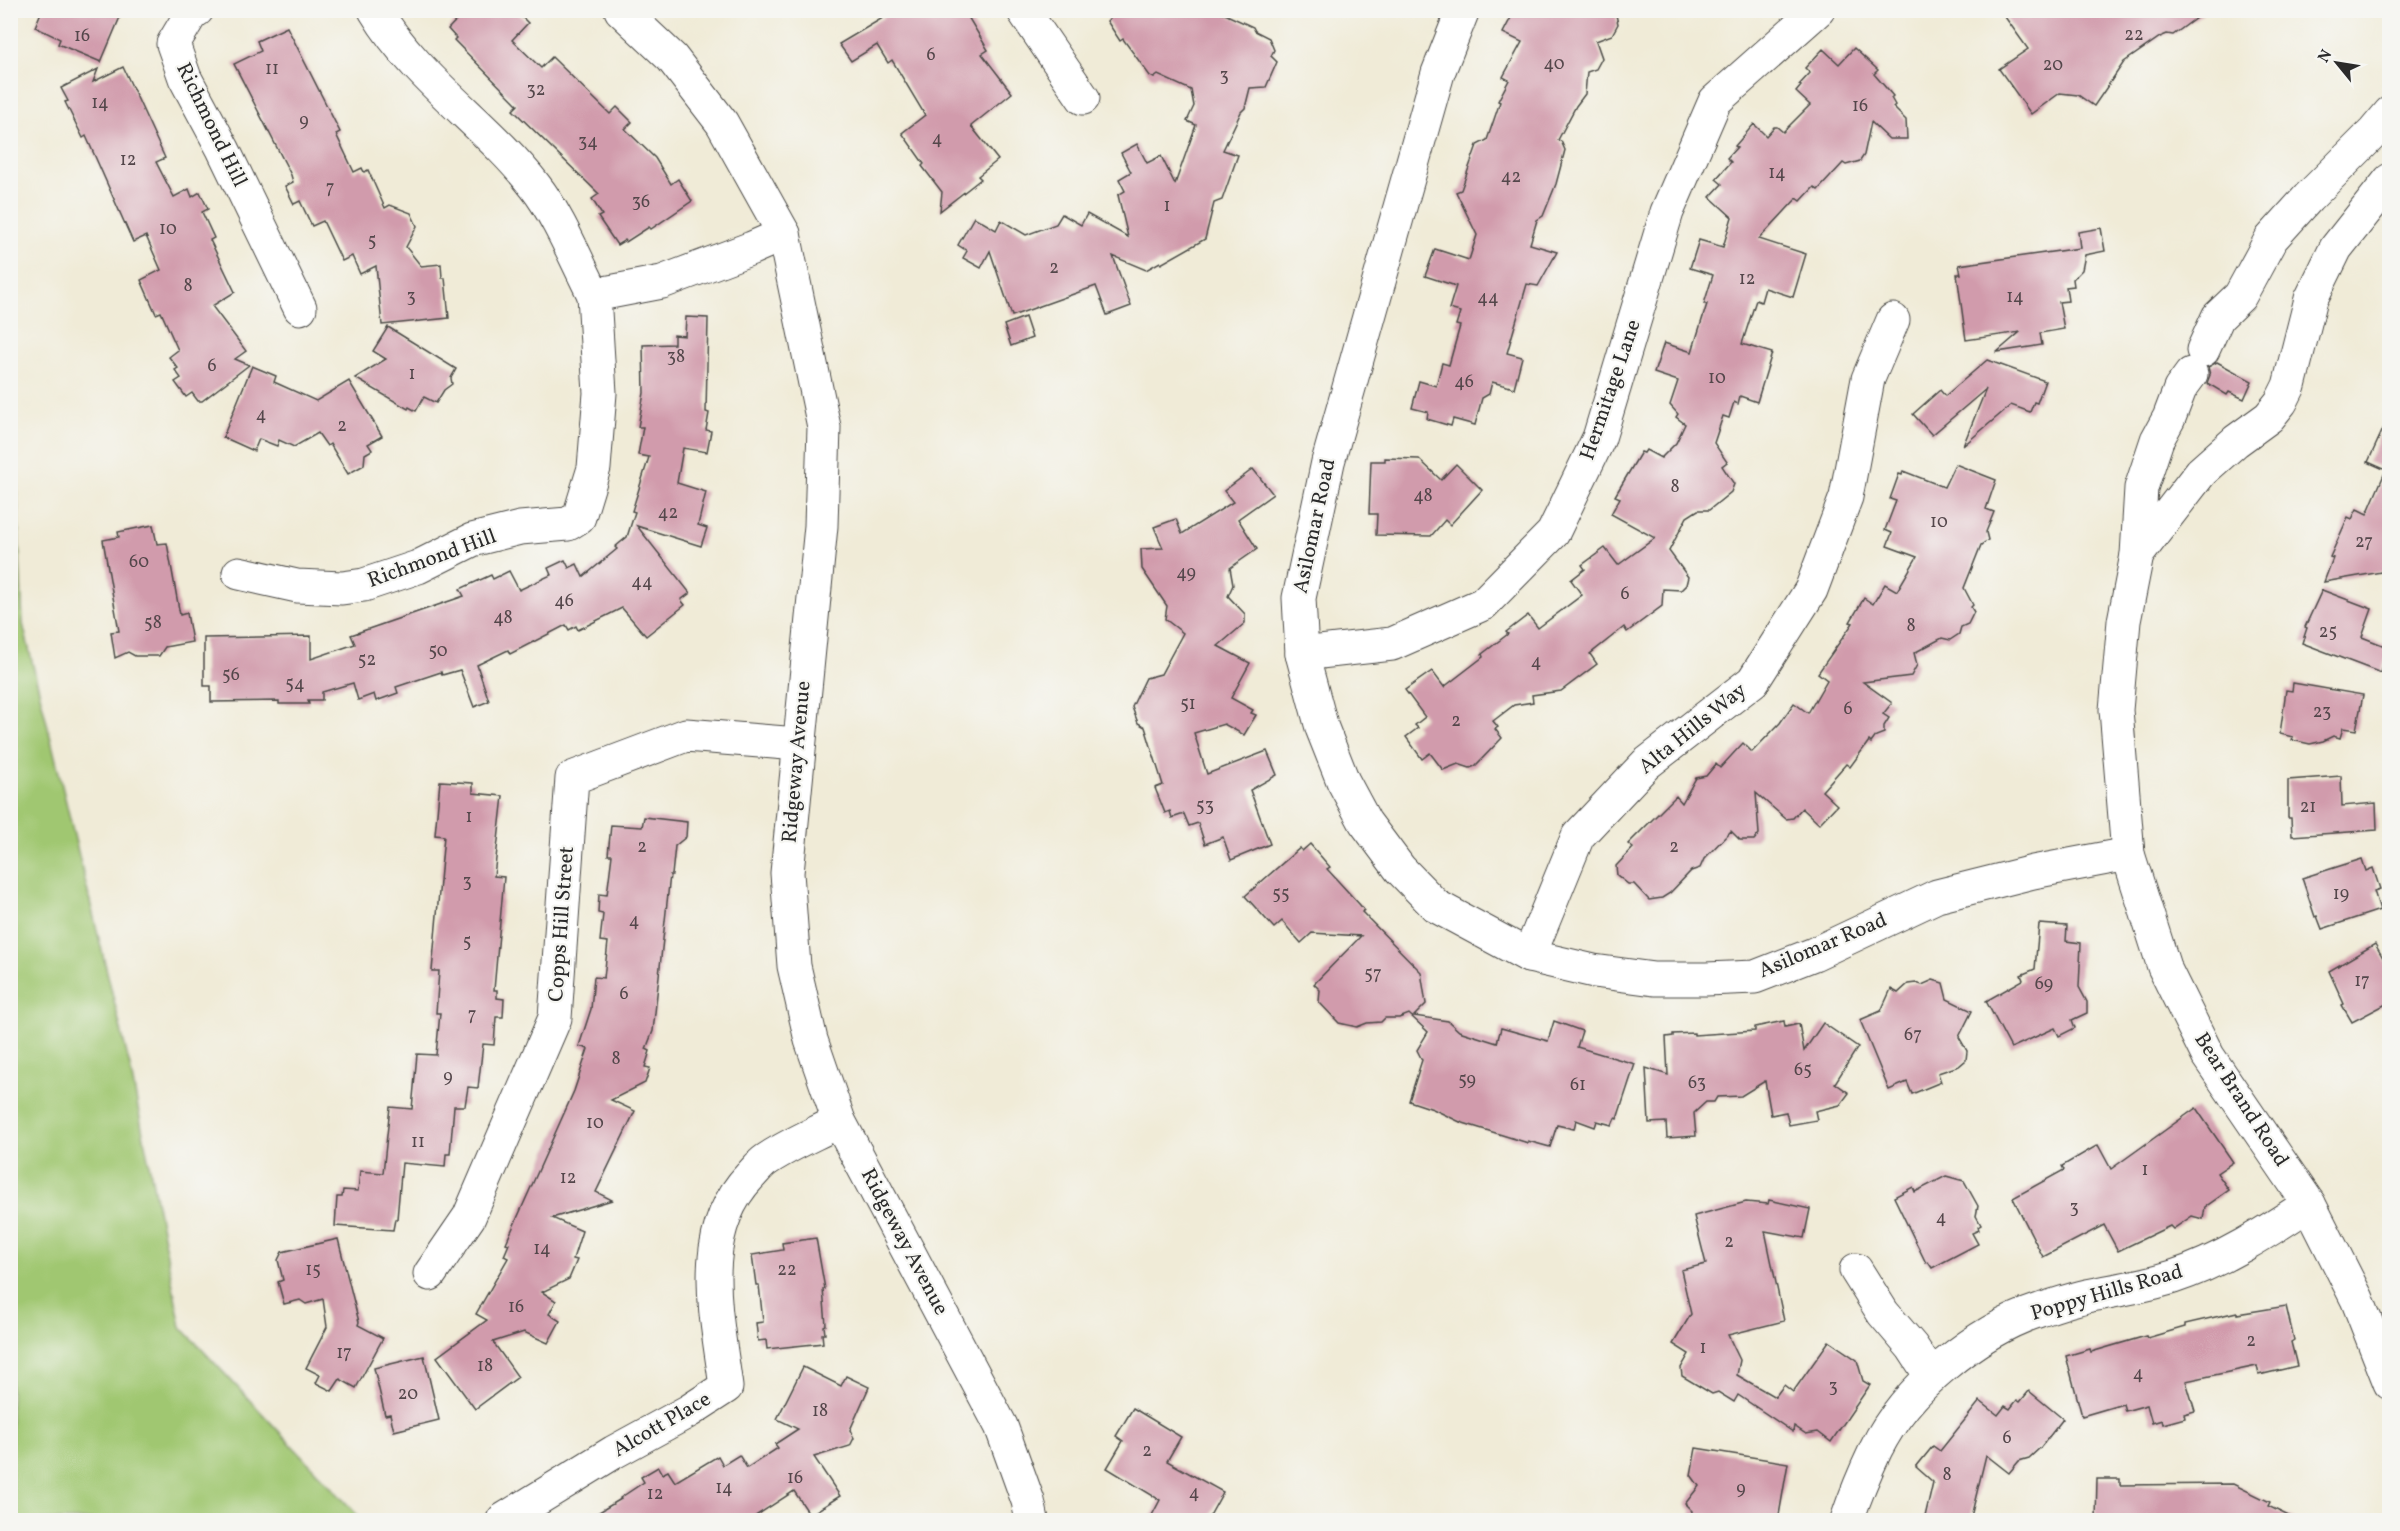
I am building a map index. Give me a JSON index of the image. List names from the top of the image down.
{
  "streets": {
    "street": [
      "Richmond Hill",
      "Hermitage Lane",
      "Asilomar Road",
      "Alta Hills Way",
      "Ridgeway Avenue",
      "Copps Hill Street",
      "Bear Brand Road",
      "Poppy Hills Road",
      "Alcott Place"
    ]
  },
  "crossings": [
    ["Hermitage Lane", "Asilomar Road"],
    ["Asilomar Road", "Alta Hills Way"],
    ["Asilomar Road", "Bear Brand Road"],
    ["Ridgeway Avenue", "Copps Hill Street"],
    ["Ridgeway Avenue", "Alcott Place"],
    ["Bear Brand Road", "Poppy Hills Road"]
  ],
  "house_numbers": [
    "22",
    "16",
    "6",
    "40",
    "20",
    "11",
    "3",
    "32",
    "14",
    "16",
    "9",
    "4",
    "34",
    "12",
    "14",
    "42",
    "7",
    "36",
    "1",
    "10",
    "5",
    "2",
    "12",
    "8",
    "3",
    "14",
    "44",
    "38",
    "6",
    "1",
    "10",
    "46",
    "4",
    "2",
    "8",
    "48",
    "42",
    "10",
    "27",
    "60",
    "49",
    "44",
    "6",
    "46",
    "48",
    "58",
    "8",
    "25",
    "50",
    "52",
    "4",
    "56",
    "54",
    "51",
    "6",
    "23",
    "2",
    "53",
    "21",
    "1",
    "2",
    "2",
    "3",
    "55",
    "19",
    "4",
    "5",
    "57",
    "17",
    "69",
    "6",
    "7",
    "67",
    "8",
    "65",
    "9",
    "59",
    "63",
    "61",
    "10",
    "11",
    "1",
    "12",
    "3",
    "4",
    "2",
    "14",
    "15",
    "22",
    "16",
    "2",
    "1",
    "17",
    "18",
    "4",
    "3",
    "20",
    "18",
    "6",
    "2",
    "8",
    "16",
    "14",
    "9",
    "4",
    "12"
  ],
  "north": "top left"
}
